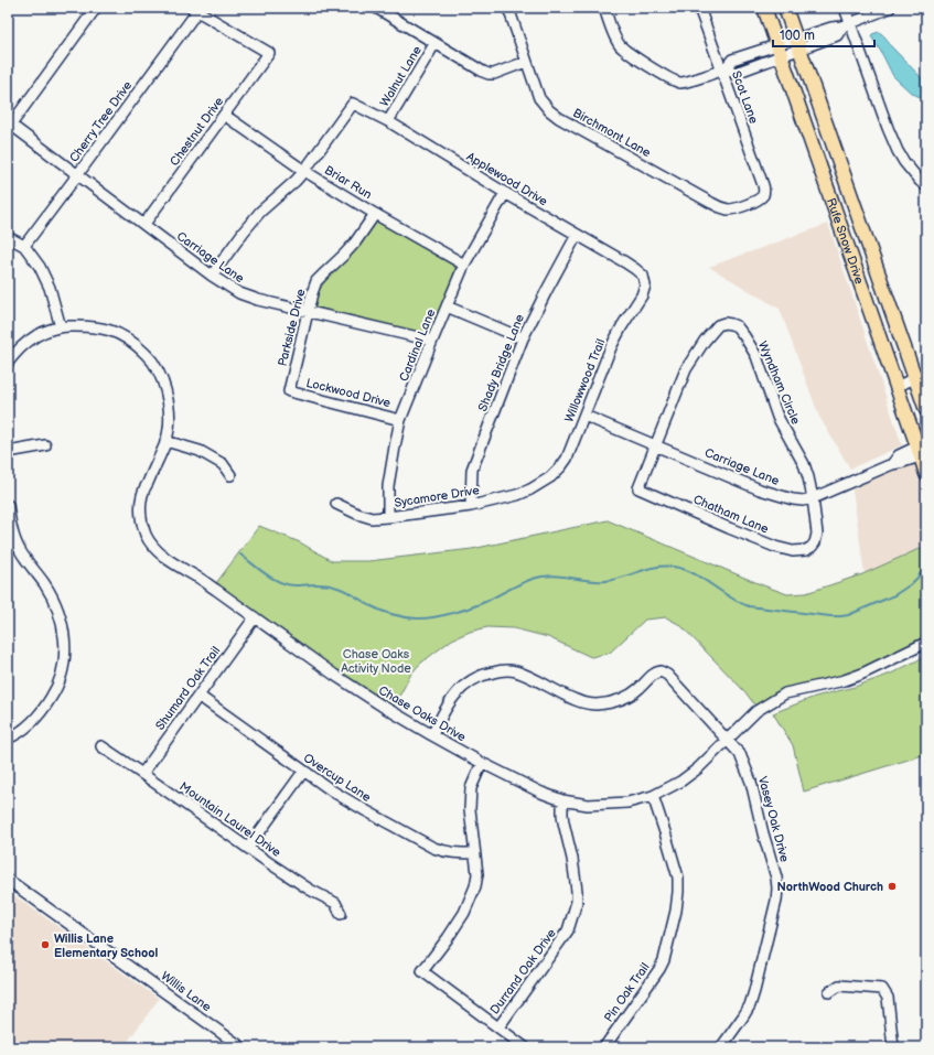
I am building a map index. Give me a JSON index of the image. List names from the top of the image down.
{
  "streets": {
    "main road": ["Rufe Snow Drive"],
    "street": [
      "Walnut Lane",
      "Scot Lane",
      "Cherry Tree Drive",
      "Chestnut Drive",
      "Birchmont Lane",
      "Applewood Drive",
      "Briar Run",
      "Carriage Lane",
      "Parkside Drive",
      "Cardinal Lane",
      "Shady Bridge Lane",
      "Willowwood Trail",
      "Wyndham Circle",
      "Lockwood Drive",
      "Sycamore Drive",
      "Chatham Lane",
      "Shumard Oak Trail",
      "Chase Oaks Drive",
      "Overcup Lane",
      "Mountain Laurel Drive",
      "Vasey Oak Drive",
      "Durrand Oak Drive",
      "Willis Lane",
      "Pin Oak Trail"
    ]
  },
  "crossings": [
    ["Walnut Lane", "Applewood Drive"],
    ["Scot Lane", "Birchmont Lane"],
    ["Cherry Tree Drive", "Chestnut Drive"],
    ["Cherry Tree Drive", "Carriage Lane"],
    ["Chestnut Drive", "Briar Run"],
    ["Chestnut Drive", "Carriage Lane"],
    ["Applewood Drive", "Briar Run"],
    ["Applewood Drive", "Cardinal Lane"],
    ["Applewood Drive", "Shady Bridge Lane"],
    ["Applewood Drive", "Willowwood Trail"],
    ["Briar Run", "Parkside Drive"],
    ["Briar Run", "Cardinal Lane"],
    ["Rufe Snow Drive", "Carriage Lane"],
    ["Carriage Lane", "Parkside Drive"],
    ["Carriage Lane", "Cardinal Lane"],
    ["Carriage Lane", "Willowwood Trail"],
    ["Carriage Lane", "Wyndham Circle"],
    ["Carriage Lane", "Chatham Lane"],
    ["Parkside Drive", "Lockwood Drive"],
    ["Cardinal Lane", "Lockwood Drive"],
    ["Cardinal Lane", "Sycamore Drive"],
    ["Shady Bridge Lane", "Sycamore Drive"],
    ["Willowwood Trail", "Sycamore Drive"],
    ["Wyndham Circle", "Chatham Lane"],
    ["Shumard Oak Trail", "Chase Oaks Drive"],
    ["Shumard Oak Trail", "Overcup Lane"],
    ["Shumard Oak Trail", "Mountain Laurel Drive"],
    ["Chase Oaks Drive", "Vasey Oak Drive"],
    ["Chase Oaks Drive", "Durrand Oak Drive"],
    ["Chase Oaks Drive", "Pin Oak Trail"]
  ],
  "parks": ["Chase Oaks Activity Node"],
  "places": ["NorthWood Church", "Willis Lane Elementary School"],
  "scale_bar": "100 m"
}
